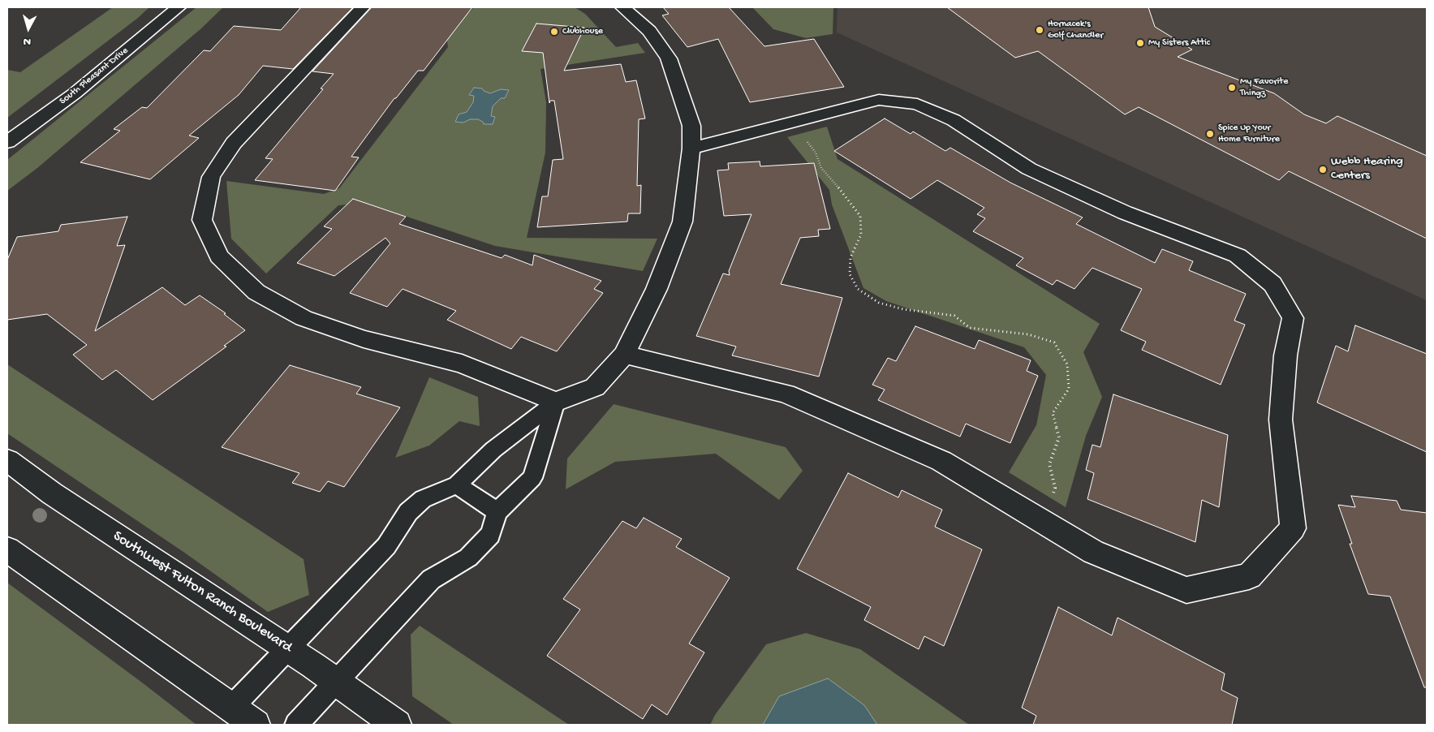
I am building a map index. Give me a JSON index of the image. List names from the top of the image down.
{
  "streets": {
    "street": ["South Pleasant Drive", "Southwest Fulton Ranch Boulevard"]
  },
  "places": [
    "Hornacek's Golf Chandler",
    "Clubhouse",
    "My Sisters Attic",
    "My Favorite Thingz",
    "Spice Up Your Home Furniture",
    "Webb Hearing Centers"
  ],
  "north": "bottom"
}
